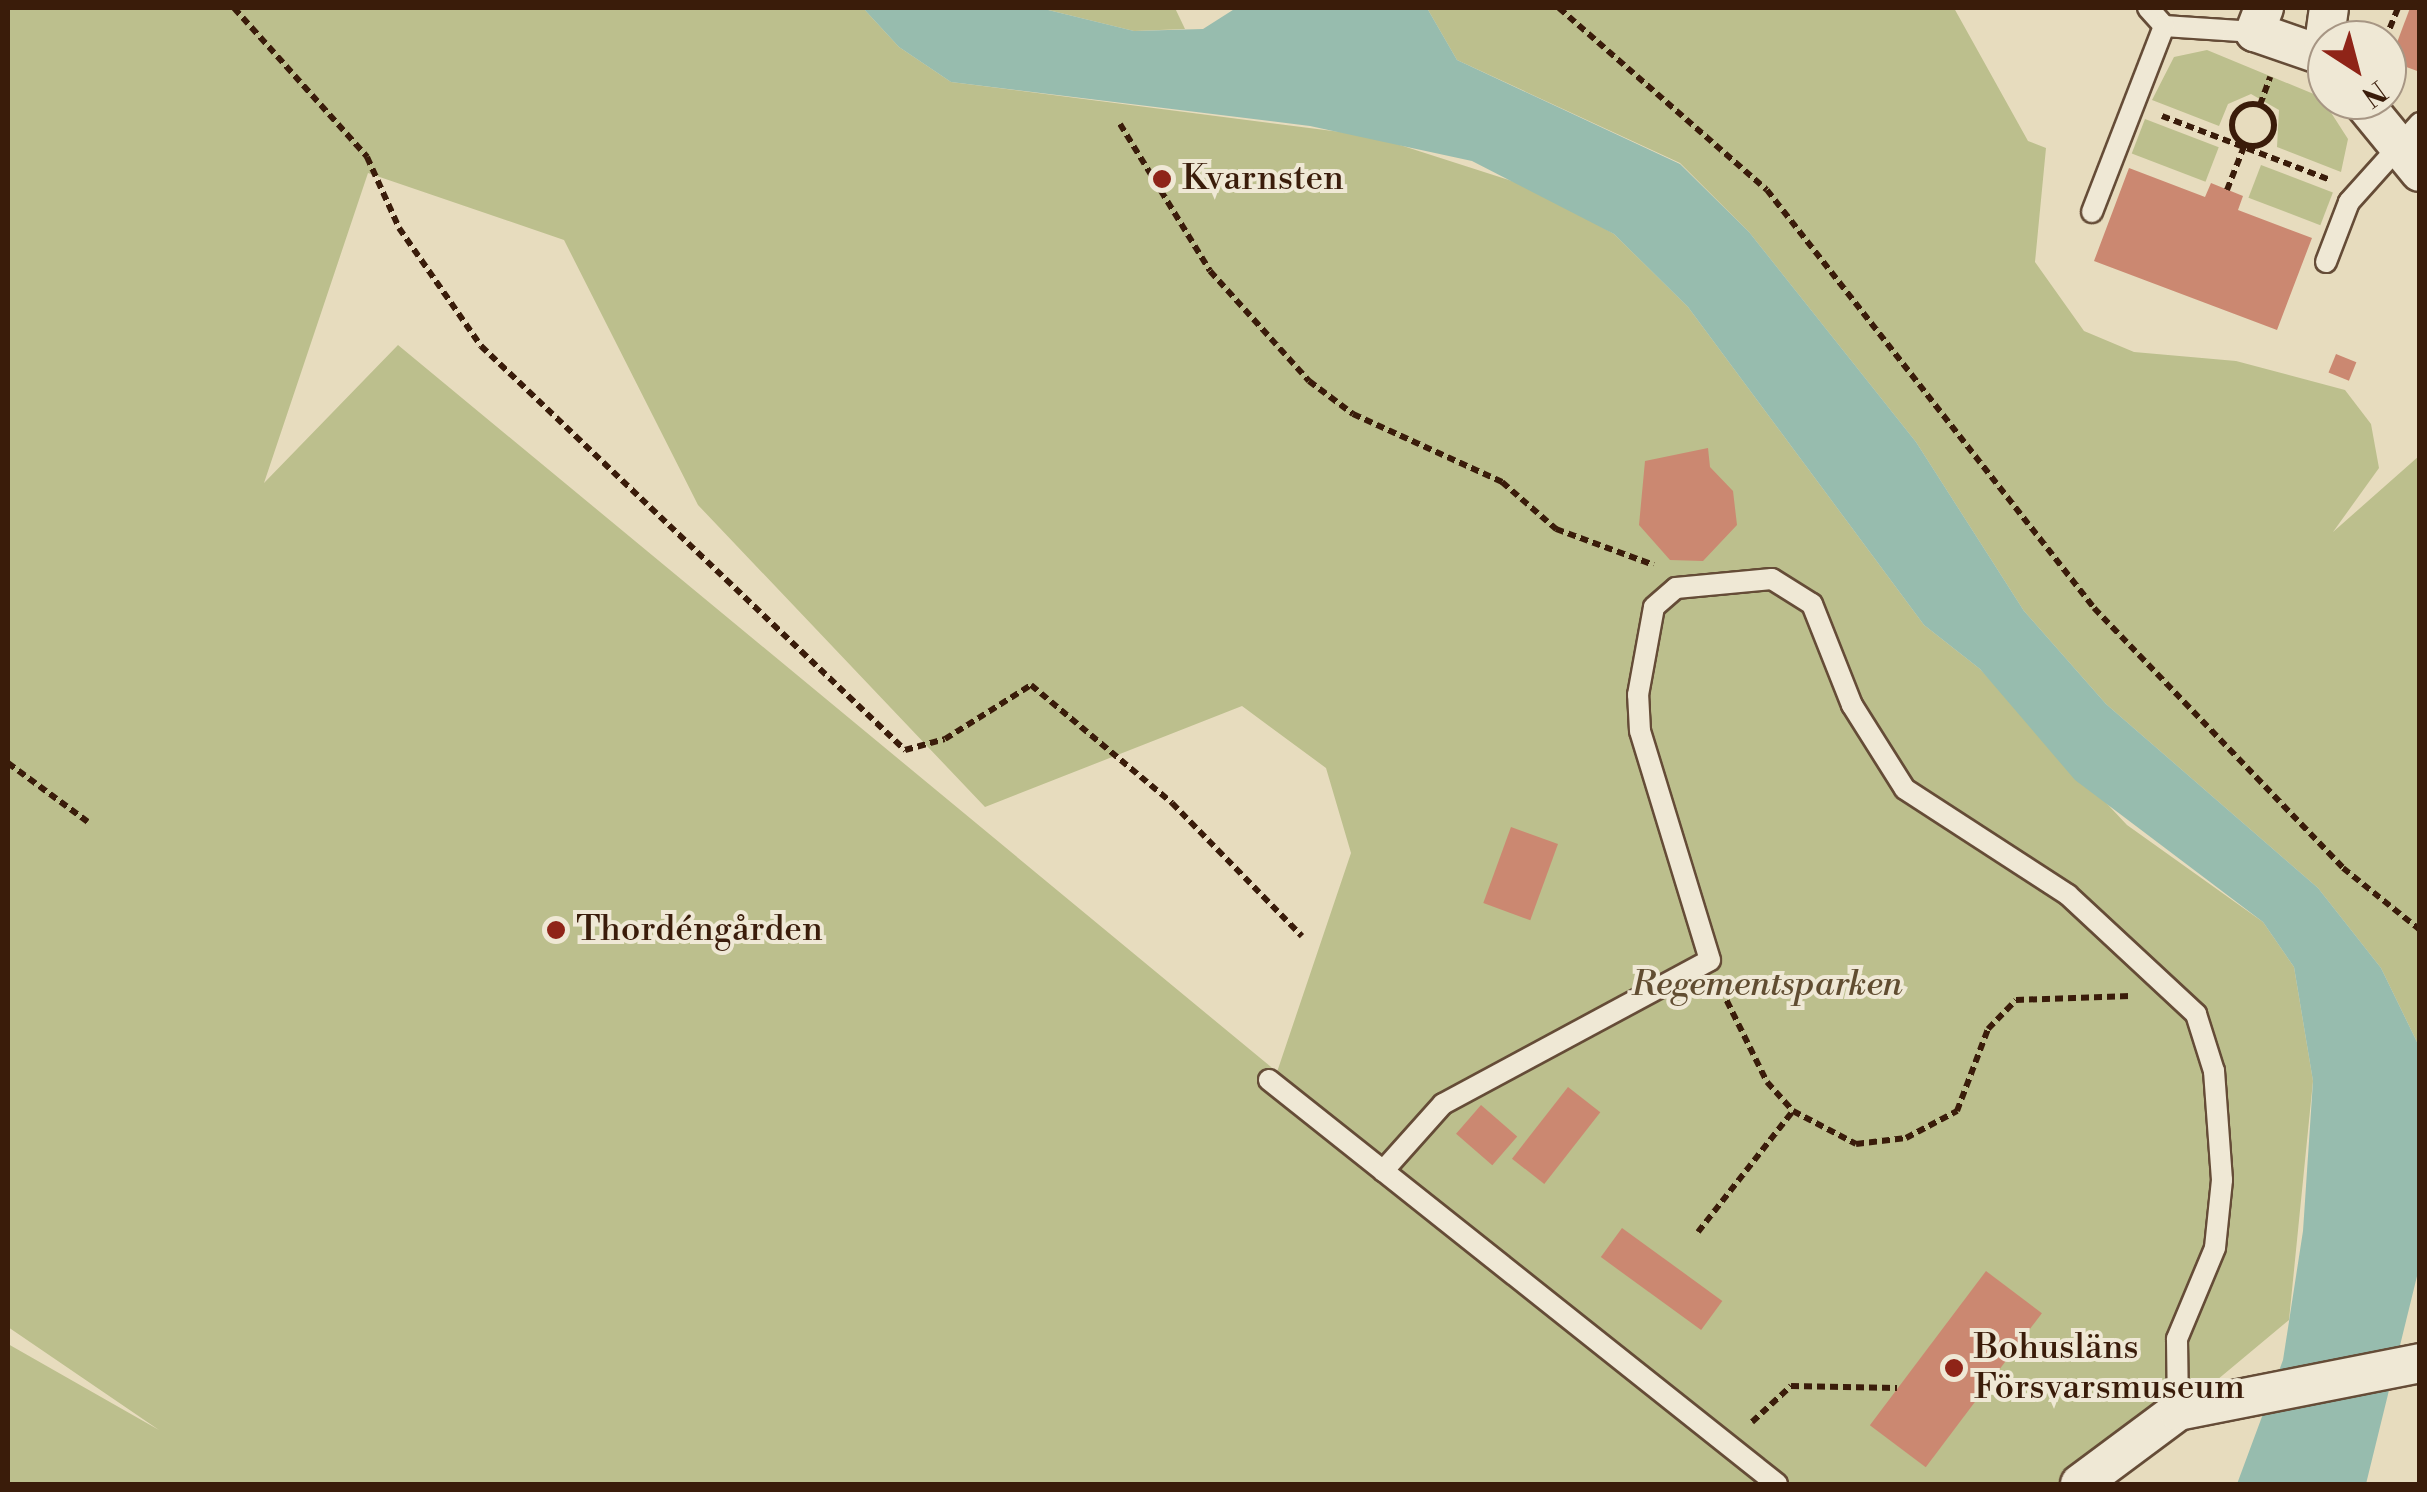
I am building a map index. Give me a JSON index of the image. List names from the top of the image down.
{
  "parks": ["Regementsparken"],
  "places": ["Kvarnsten", "Thordéngården", "Bohusläns Försvarsmuseum"],
  "north": "bottom right"
}
